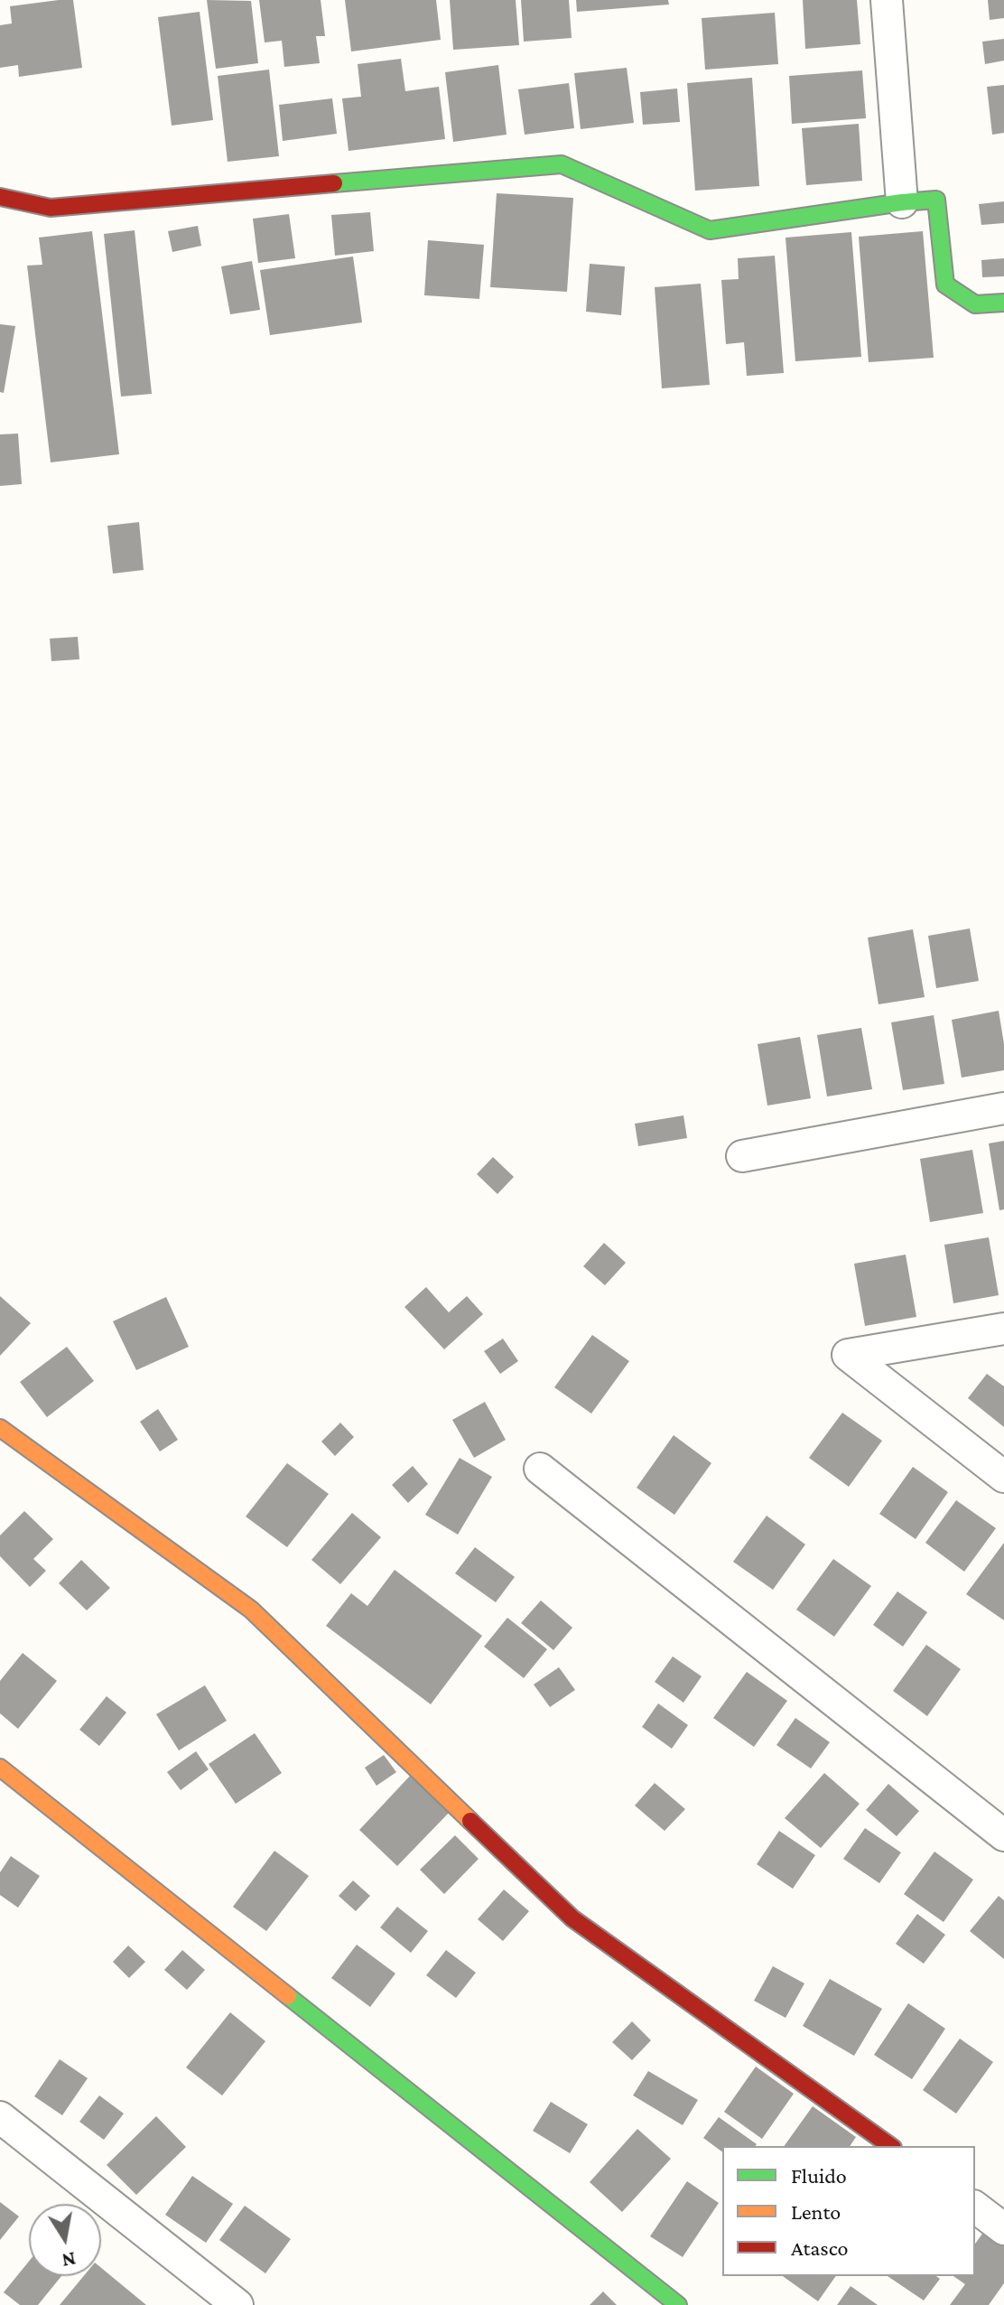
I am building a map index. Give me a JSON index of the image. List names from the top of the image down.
{
  "legend": ["Fluido", "Lento", "Atasco"],
  "north": "bottom"
}
